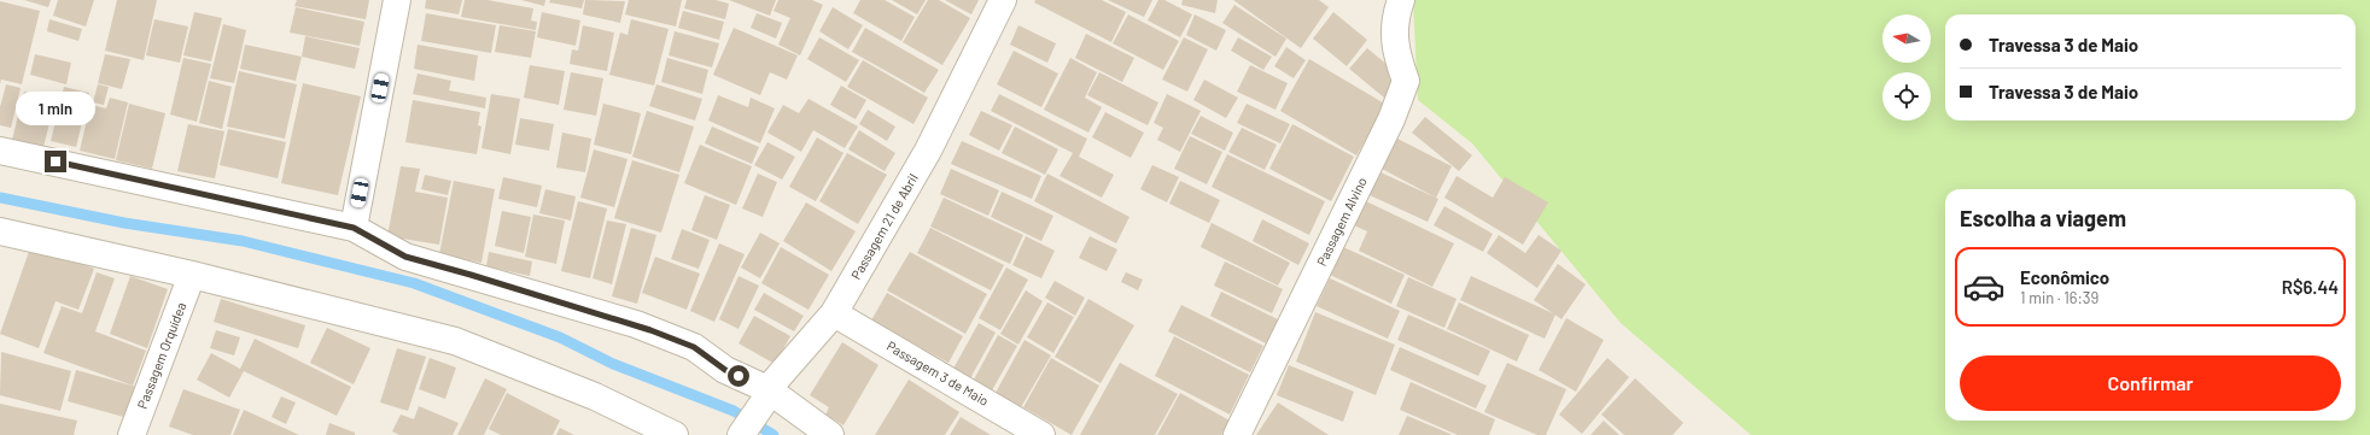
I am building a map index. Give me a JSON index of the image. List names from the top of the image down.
{
  "streets": {
    "street": [
      "Passagem Alvino",
      "Passagem 21 de Abril",
      "Passagem Orquídea",
      "Passagem 3 de Maio"
    ]
  },
  "crossings": [
    ["Passagem 21 de Abril", "Passagem 3 de Maio"]
  ],
  "north": "left",
  "page": {
    "banner": ["Travessa 3 de Maio", "Travessa 3 de Maio"],
    "bubble": "1 min",
    "heading": "Escolha a viagem",
    "list": [
      {
        "name": "Econômico",
        "note": "1 min · 16:39",
        "value": "R$6.44"
      }
    ],
    "buttons": "Confirmar"
  }
}
